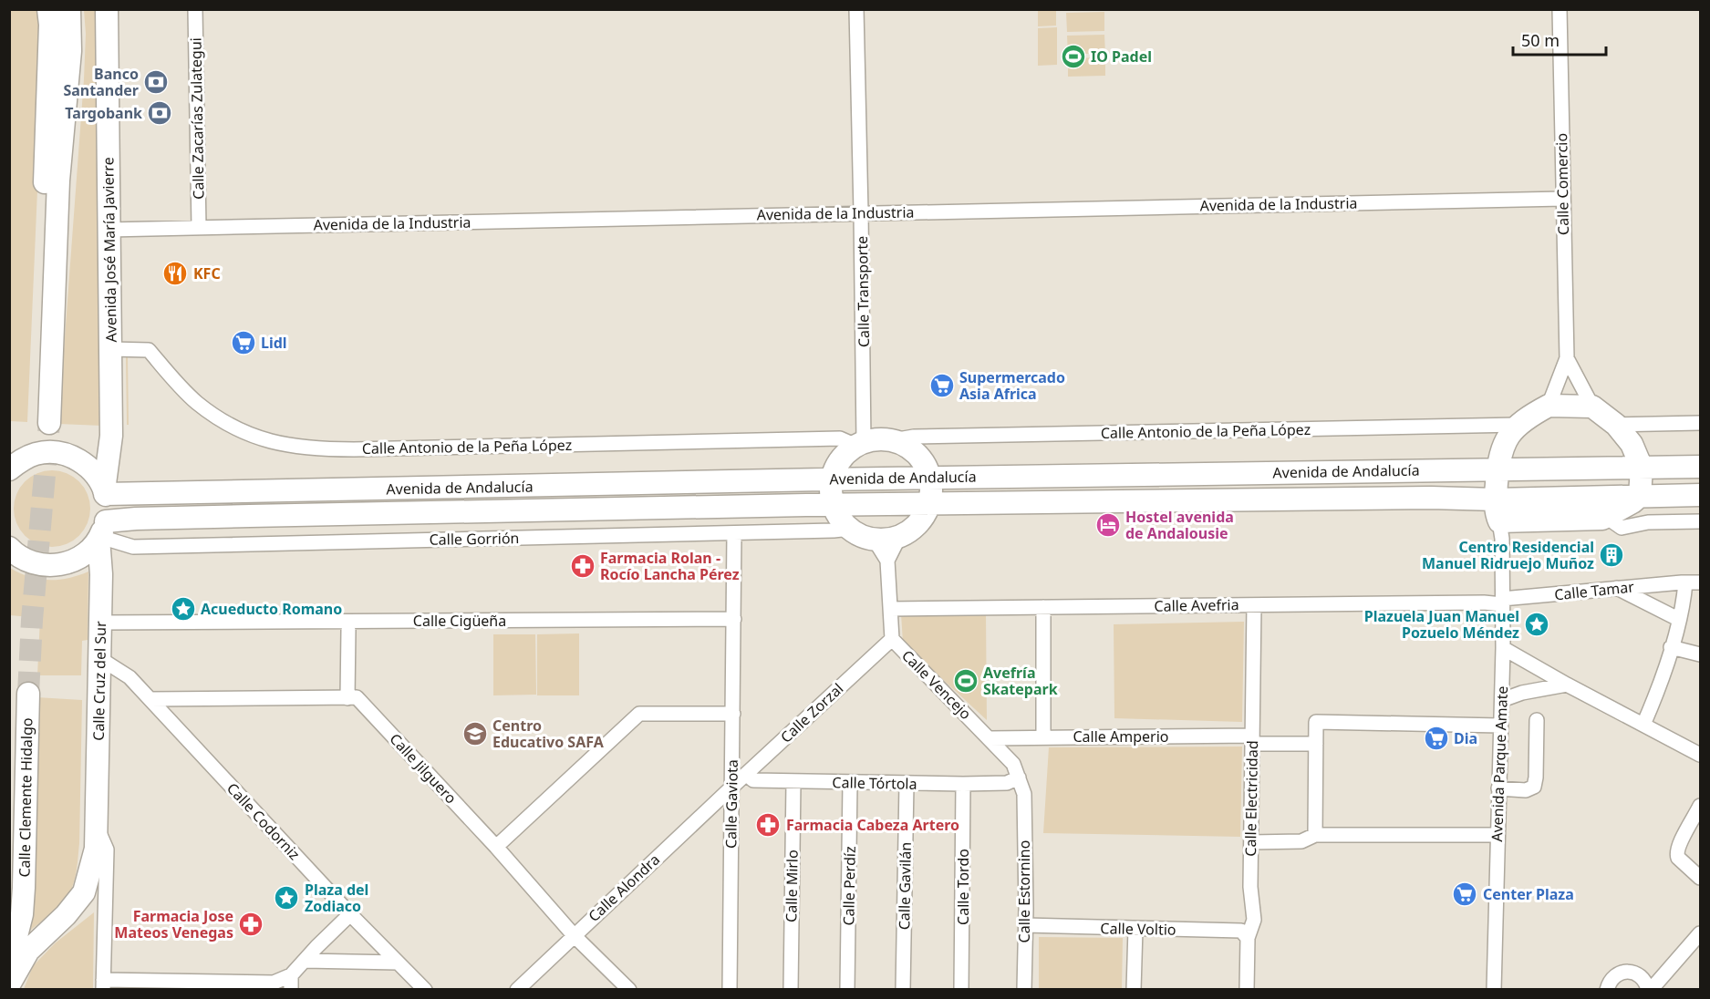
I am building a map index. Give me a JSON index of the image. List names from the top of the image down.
{
  "streets": {
    "main road": [
      "Avenida José María Javierre",
      "Avenida de Andalucía",
      "Calle Cruz del Sur",
      "Calle Clemente Hidalgo"
    ],
    "street": [
      "Calle Zacarías Zulategui",
      "Calle Comercio",
      "Avenida de la Industria",
      "Calle Transporte",
      "Calle Antonio de la Peña López",
      "Calle Gorrión",
      "Calle Tamar",
      "Calle Avefria",
      "Calle Cigüeña",
      "Calle Vencejo",
      "Calle Zorzal",
      "Calle Amperio",
      "Avenida Parque Amate",
      "Calle Jilguero",
      "Calle Tórtola",
      "Calle Electricidad",
      "Calle Gaviota",
      "Calle Codorniz",
      "Calle Mirlo",
      "Calle Perdíz",
      "Calle Gavilán",
      "Calle Tordo",
      "Calle Alondra",
      "Calle Estornino",
      "Calle Voltio"
    ]
  },
  "crossings": [
    ["Calle Zacarías Zulategui", "Avenida de la Industria"],
    ["Calle Comercio", "Avenida de la Industria"],
    ["Avenida de la Industria", "Avenida José María Javierre"],
    ["Avenida de la Industria", "Calle Transporte"],
    ["Avenida José María Javierre", "Calle Antonio de la Peña López"],
    ["Avenida José María Javierre", "Avenida de Andalucía"],
    ["Avenida José María Javierre", "Calle Gorrión"],
    ["Avenida José María Javierre", "Calle Cruz del Sur"],
    ["Calle Transporte", "Calle Antonio de la Peña López"],
    ["Avenida de Andalucía", "Calle Gorrión"],
    ["Avenida de Andalucía", "Calle Cruz del Sur"],
    ["Calle Gorrión", "Calle Cruz del Sur"],
    ["Calle Tamar", "Calle Avefria"],
    ["Calle Tamar", "Avenida Parque Amate"],
    ["Calle Avefria", "Calle Vencejo"],
    ["Calle Avefria", "Avenida Parque Amate"],
    ["Calle Avefria", "Calle Electricidad"],
    ["Calle Cigüeña", "Calle Cruz del Sur"],
    ["Calle Cigüeña", "Calle Gaviota"],
    ["Calle Cruz del Sur", "Calle Codorniz"],
    ["Calle Vencejo", "Calle Zorzal"],
    ["Calle Vencejo", "Calle Amperio"],
    ["Calle Vencejo", "Calle Estornino"],
    ["Calle Zorzal", "Calle Tórtola"],
    ["Calle Zorzal", "Calle Gaviota"],
    ["Calle Zorzal", "Calle Alondra"],
    ["Calle Amperio", "Calle Electricidad"],
    ["Calle Jilguero", "Calle Alondra"],
    ["Calle Tórtola", "Calle Mirlo"],
    ["Calle Tórtola", "Calle Perdíz"],
    ["Calle Tórtola", "Calle Gavilán"],
    ["Calle Tórtola", "Calle Tordo"],
    ["Calle Tórtola", "Calle Estornino"],
    ["Calle Electricidad", "Calle Voltio"],
    ["Calle Gaviota", "Calle Alondra"],
    ["Calle Estornino", "Calle Voltio"]
  ],
  "places": {
    "sports": ["IO Padel", "Avefría Skatepark"],
    "bank": ["Banco Santander", "Targobank"],
    "restaurant": ["KFC"],
    "supermarket": [
      "Lidl",
      "Supermercado Asia Africa",
      "Dia",
      "Center Plaza"
    ],
    "hotel": ["Hostel avenida de Andalousie"],
    "building": ["Centro Residencial Manuel Ridruejo Muñoz"],
    "pharmacy": ["Farmacia Rolan - Rocío Lancha Pérez", "Farmacia Cabeza Artero", "Farmacia Jose Mateos Venegas"],
    "place": ["Acueducto Romano", "Plazuela Juan Manuel Pozuelo Méndez", "Plaza del Zodiaco"],
    "school or university": ["Centro Educativo SAFA"]
  },
  "scale_bar": "50 m"
}
